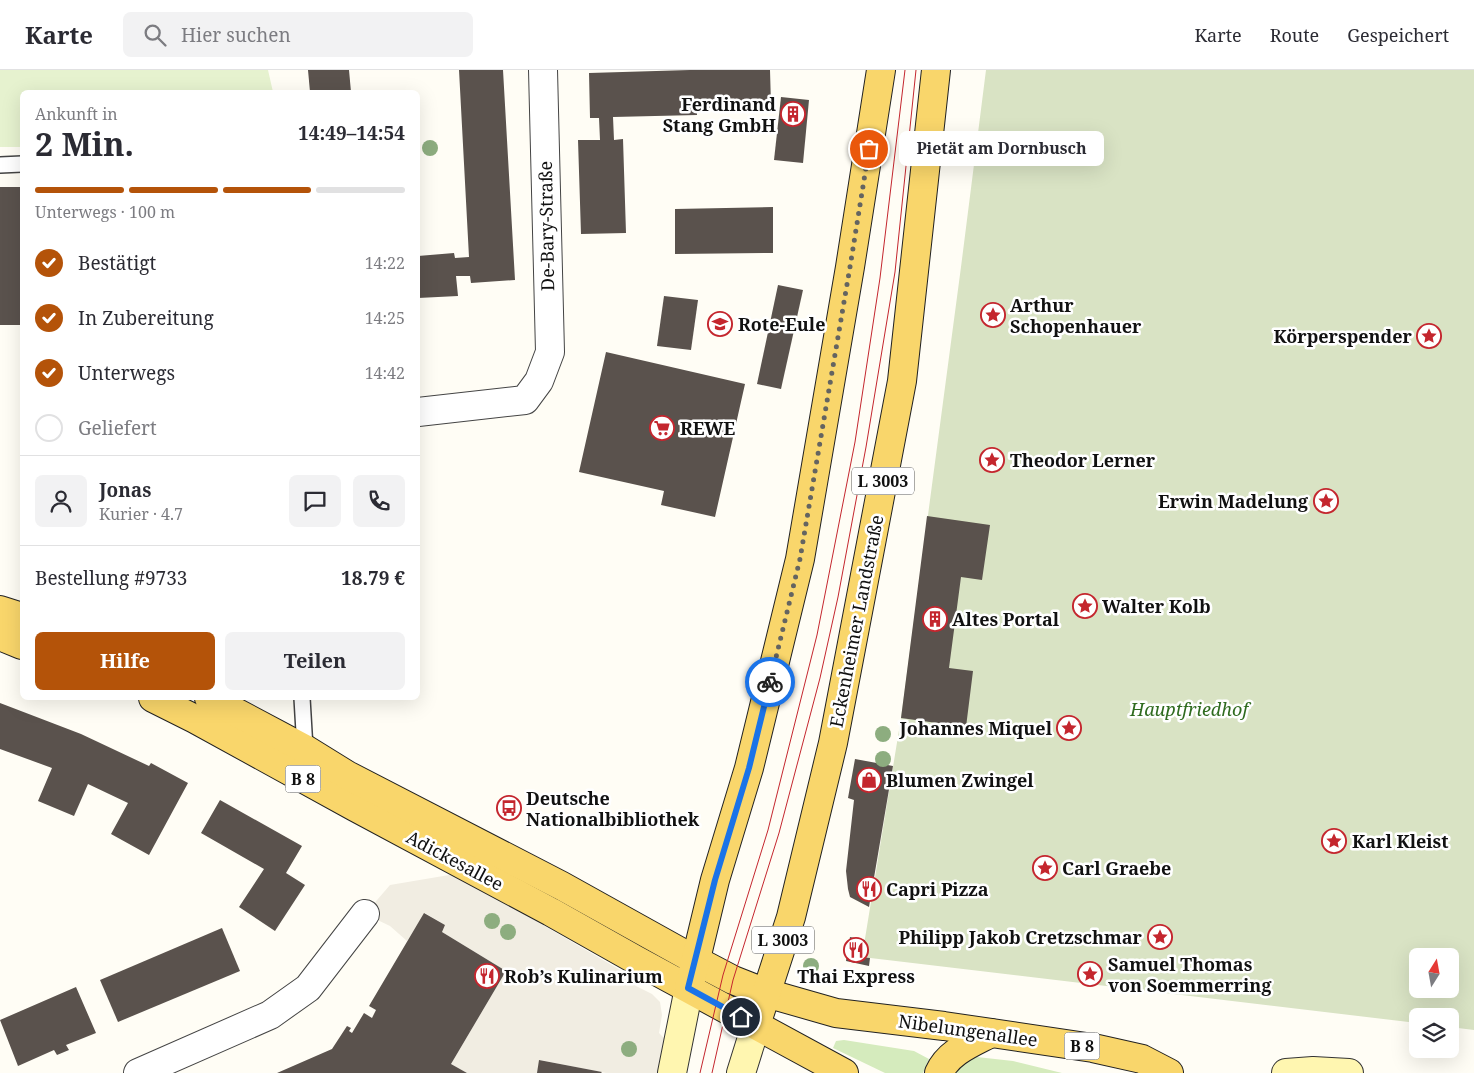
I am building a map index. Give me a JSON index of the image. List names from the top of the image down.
{
  "streets": {
    "main road": [
      "L 3003",
      "Eckenheimer Landstraße",
      "B 8",
      "Adickesallee",
      "Nibelungenallee"
    ],
    "street": ["De-Bary-Straße"]
  },
  "crossings": [
    ["Eckenheimer Landstraße", "B 8"],
    ["Eckenheimer Landstraße", "Adickesallee"],
    ["Eckenheimer Landstraße", "Nibelungenallee"],
    ["B 8", "Adickesallee"],
    ["Adickesallee", "Nibelungenallee"]
  ],
  "parks": ["Hauptfriedhof"],
  "places": {
    "building": ["Ferdinand Stang GmbH", "Altes Portal"],
    "other": ["Pietät am Dornbusch"],
    "place": [
      "Arthur Schopenhauer",
      "Körperspender",
      "Theodor Lerner",
      "Erwin Madelung",
      "Walter Kolb",
      "Johannes Miquel",
      "Karl Kleist",
      "Carl Graebe",
      "Philipp Jakob Cretzschmar",
      "Samuel Thomas von Soemmerring"
    ],
    "school or university": ["Rote-Eule"],
    "supermarket": ["REWE"],
    "shop": ["Blumen Zwingel"],
    "bus stop": ["Deutsche Nationalbibliothek"],
    "restaurant": ["Capri Pizza", "Thai Express", "Rob’s Kulinarium"]
  },
  "north": "top",
  "page": {
    "header": "Karte",
    "search": "Hier suchen",
    "nav": ["Karte", "Route", "Gespeichert"],
    "heading": ["2 Min.", "Ankunft in", "14:49–14:54"],
    "panel": [
      "Jonas",
      "Kurier · 4.7",
      "Bestellung #9733",
      "18.79 €"
    ],
    "bubble": "Pietät am Dornbusch",
    "bar": "Unterwegs · 100 m",
    "list": [
      ["Bestätigt", "14:22"],
      ["In Zubereitung", "14:25"],
      ["Unterwegs", "14:42"],
      "Geliefert"
    ],
    "buttons": ["Hilfe", "Teilen"]
  }
}
